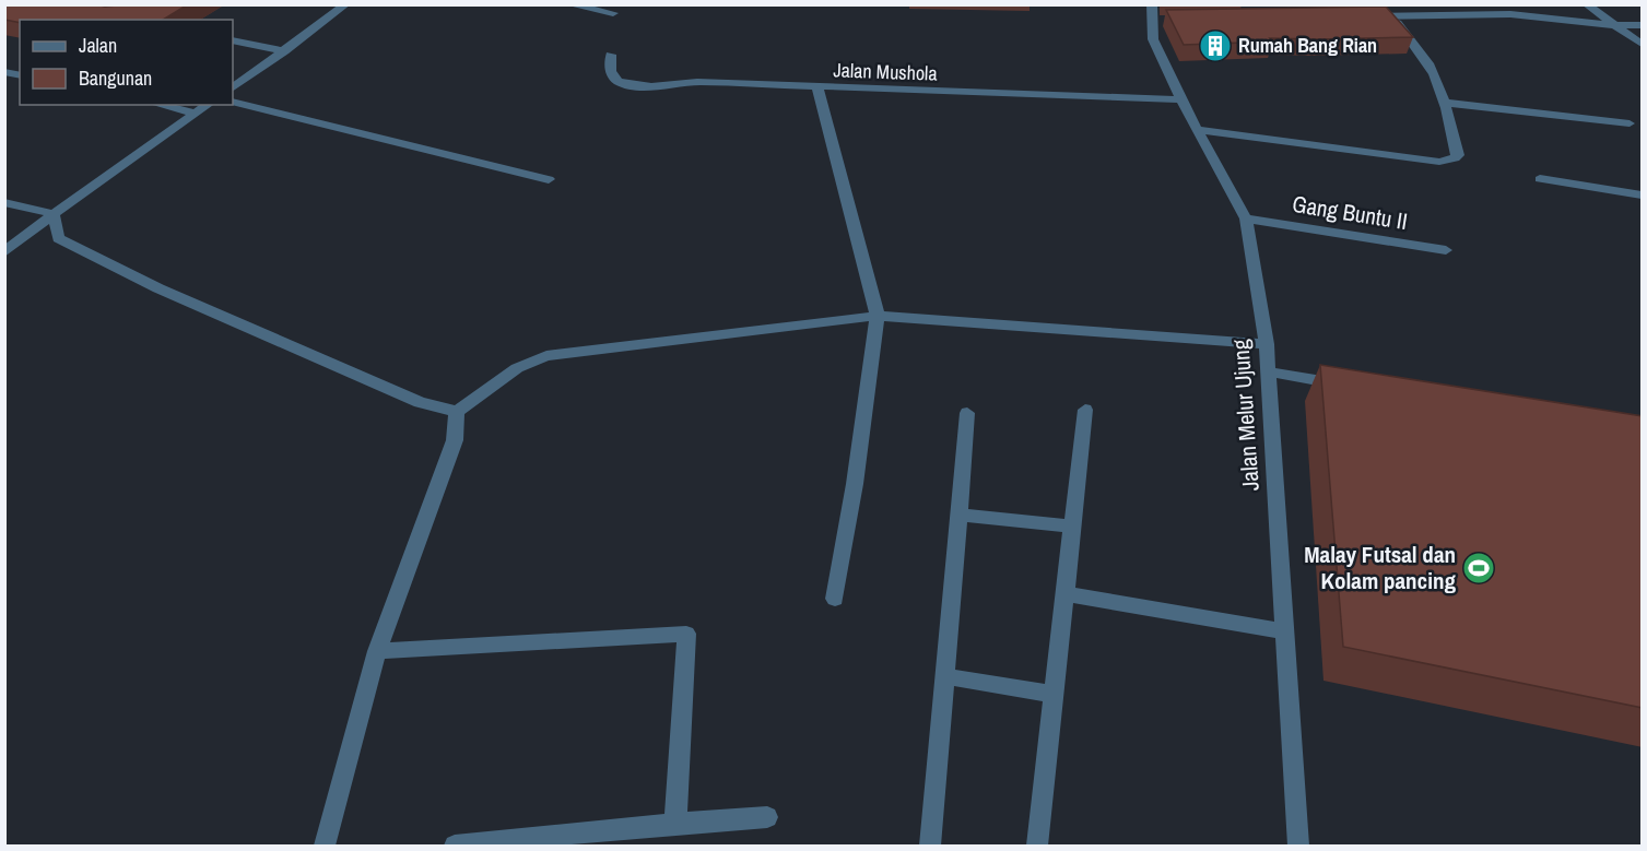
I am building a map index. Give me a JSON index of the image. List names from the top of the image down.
{
  "streets": {
    "street": ["Jalan Mushola", "Gang Buntu II", "Jalan Melur Ujung"]
  },
  "crossings": [
    ["Jalan Mushola", "Jalan Melur Ujung"],
    ["Gang Buntu II", "Jalan Melur Ujung"]
  ],
  "places": {
    "building": ["Rumah Bang Rian"],
    "sports": ["Malay Futsal dan Kolam pancing"]
  },
  "legend": ["Jalan", "Bangunan"]
}
